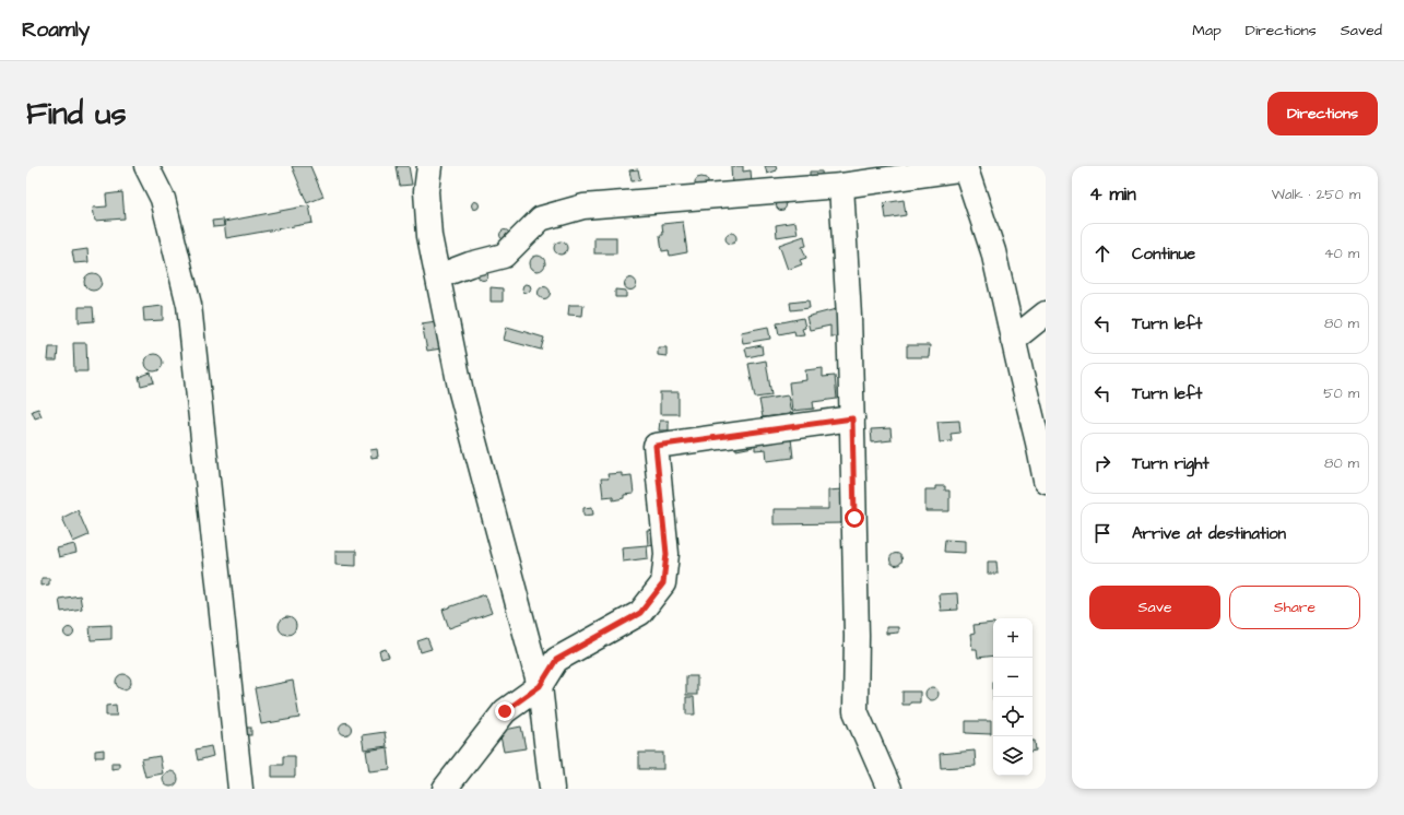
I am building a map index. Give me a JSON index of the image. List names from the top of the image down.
{
  "page": {
    "header": "Roamly",
    "nav": ["Map", "Directions", "Saved"],
    "buttons": [
      "Directions",
      ["Save", "Share"]
    ],
    "title": "Find us",
    "heading": ["4 min", "Walk · 250 m"],
    "list": [
      ["Continue", "40 m"],
      ["Turn left", "80 m"],
      ["Turn left", "50 m"],
      ["Turn right", "80 m"],
      "Arrive at destination"
    ],
    "map_buttons": ["+", "−"]
  }
}
